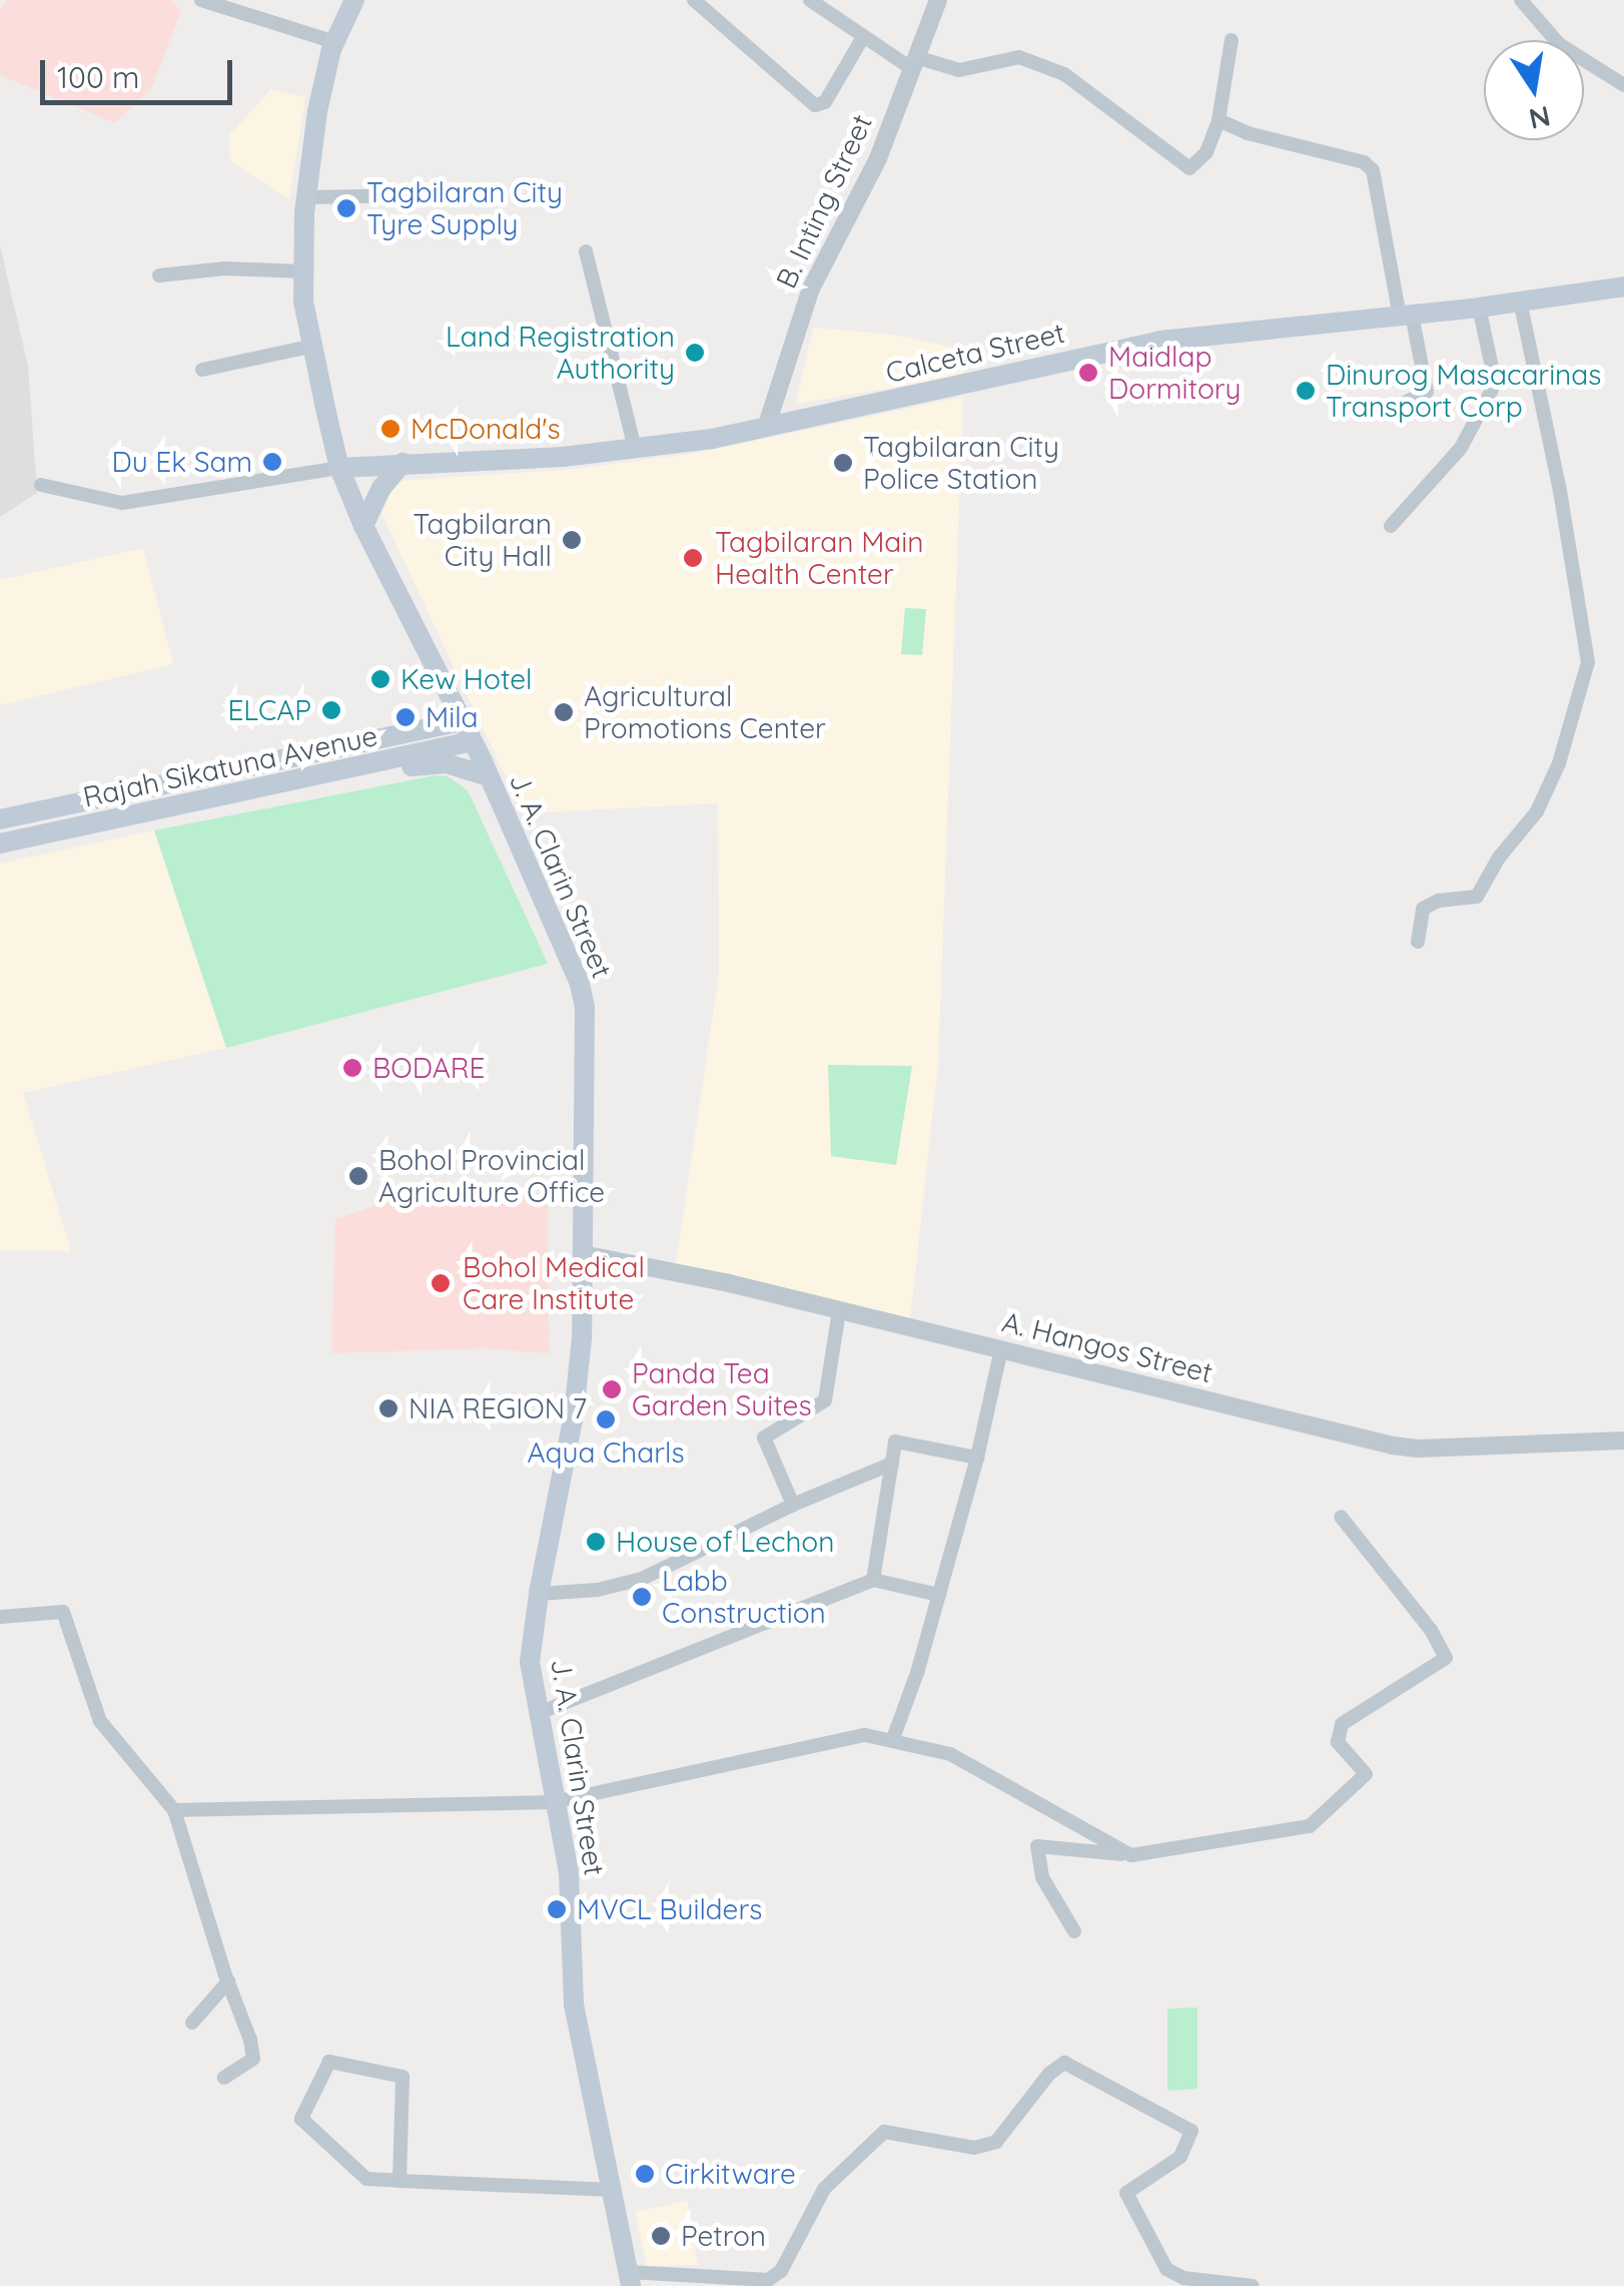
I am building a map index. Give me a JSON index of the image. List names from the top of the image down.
{
  "streets": {
    "main road": ["Calceta Street", "Rajah Sikatuna Avenue", "J. A. Clarin Street"],
    "street": ["B. Inting Street", "A. Hangos Street"]
  },
  "crossings": [
    ["B. Inting Street", "Calceta Street"],
    ["Calceta Street", "J. A. Clarin Street"],
    ["Rajah Sikatuna Avenue", "J. A. Clarin Street"],
    ["J. A. Clarin Street", "A. Hangos Street"]
  ],
  "places": [
    "Tagbilaran City Tyre Supply",
    "Land Registration Authority",
    "Maidlap Dormitory",
    "Dinurog Masacarinas Transport Corp",
    "McDonald's",
    "Du Ek Sam",
    "Tagbilaran City Police Station",
    "Tagbilaran City Hall",
    "Tagbilaran Main Health Center",
    "Kew Hotel",
    "ELCAP",
    "Agricultural Promotions Center",
    "Mila",
    "BODARE",
    "Bohol Provincial Agriculture Office",
    "Bohol Medical Care Institute",
    "Panda Tea Garden Suites",
    "NIA REGION 7",
    "Aqua Charls",
    "House of Lechon",
    "Labb Construction",
    "MVCL Builders",
    "Cirkitware",
    "Petron"
  ],
  "scale_bar": "100 m",
  "north": "bottom"
}
